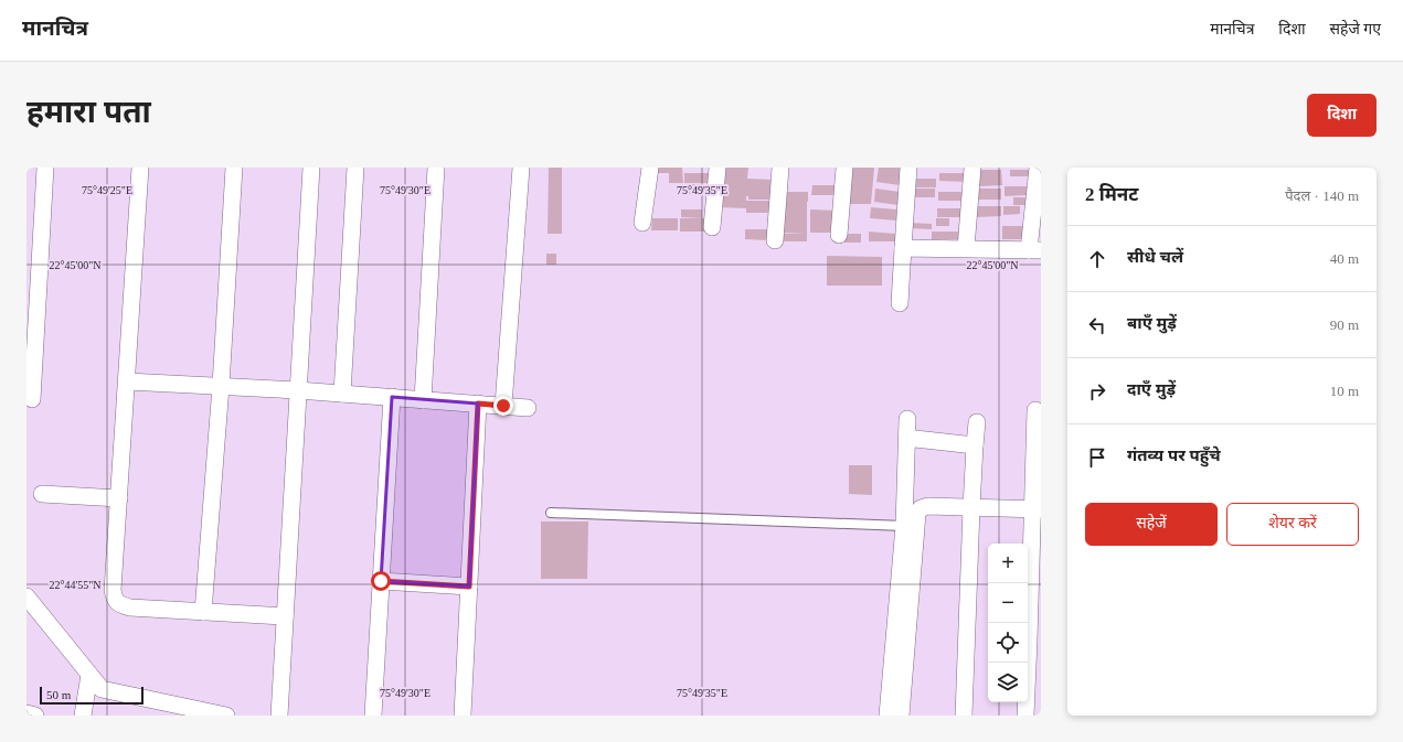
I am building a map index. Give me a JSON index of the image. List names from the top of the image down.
{
  "scale_bar": "50 m",
  "page": {
    "header": "मानचित्र",
    "nav": ["मानचित्र", "दिशा", "सहेजे गए"],
    "buttons": [
      "दिशा",
      ["सहेजें", "शेयर करें"]
    ],
    "title": "हमारा पता",
    "heading": ["2 मिनट", "पैदल · 140 m"],
    "list": [
      ["सीधे चलें", "40 m"],
      ["बाएँ मुड़ें", "90 m"],
      ["दाएँ मुड़ें", "10 m"],
      "गंतव्य पर पहुँचे"
    ],
    "map_buttons": ["+", "−"],
    "scale": "50 m"
  },
  "coordinates": [
    "75°49'25\"E",
    "75°49'30\"E",
    "75°49'35\"E",
    "22°45'00\"N",
    "22°44'55\"N"
  ]
}
